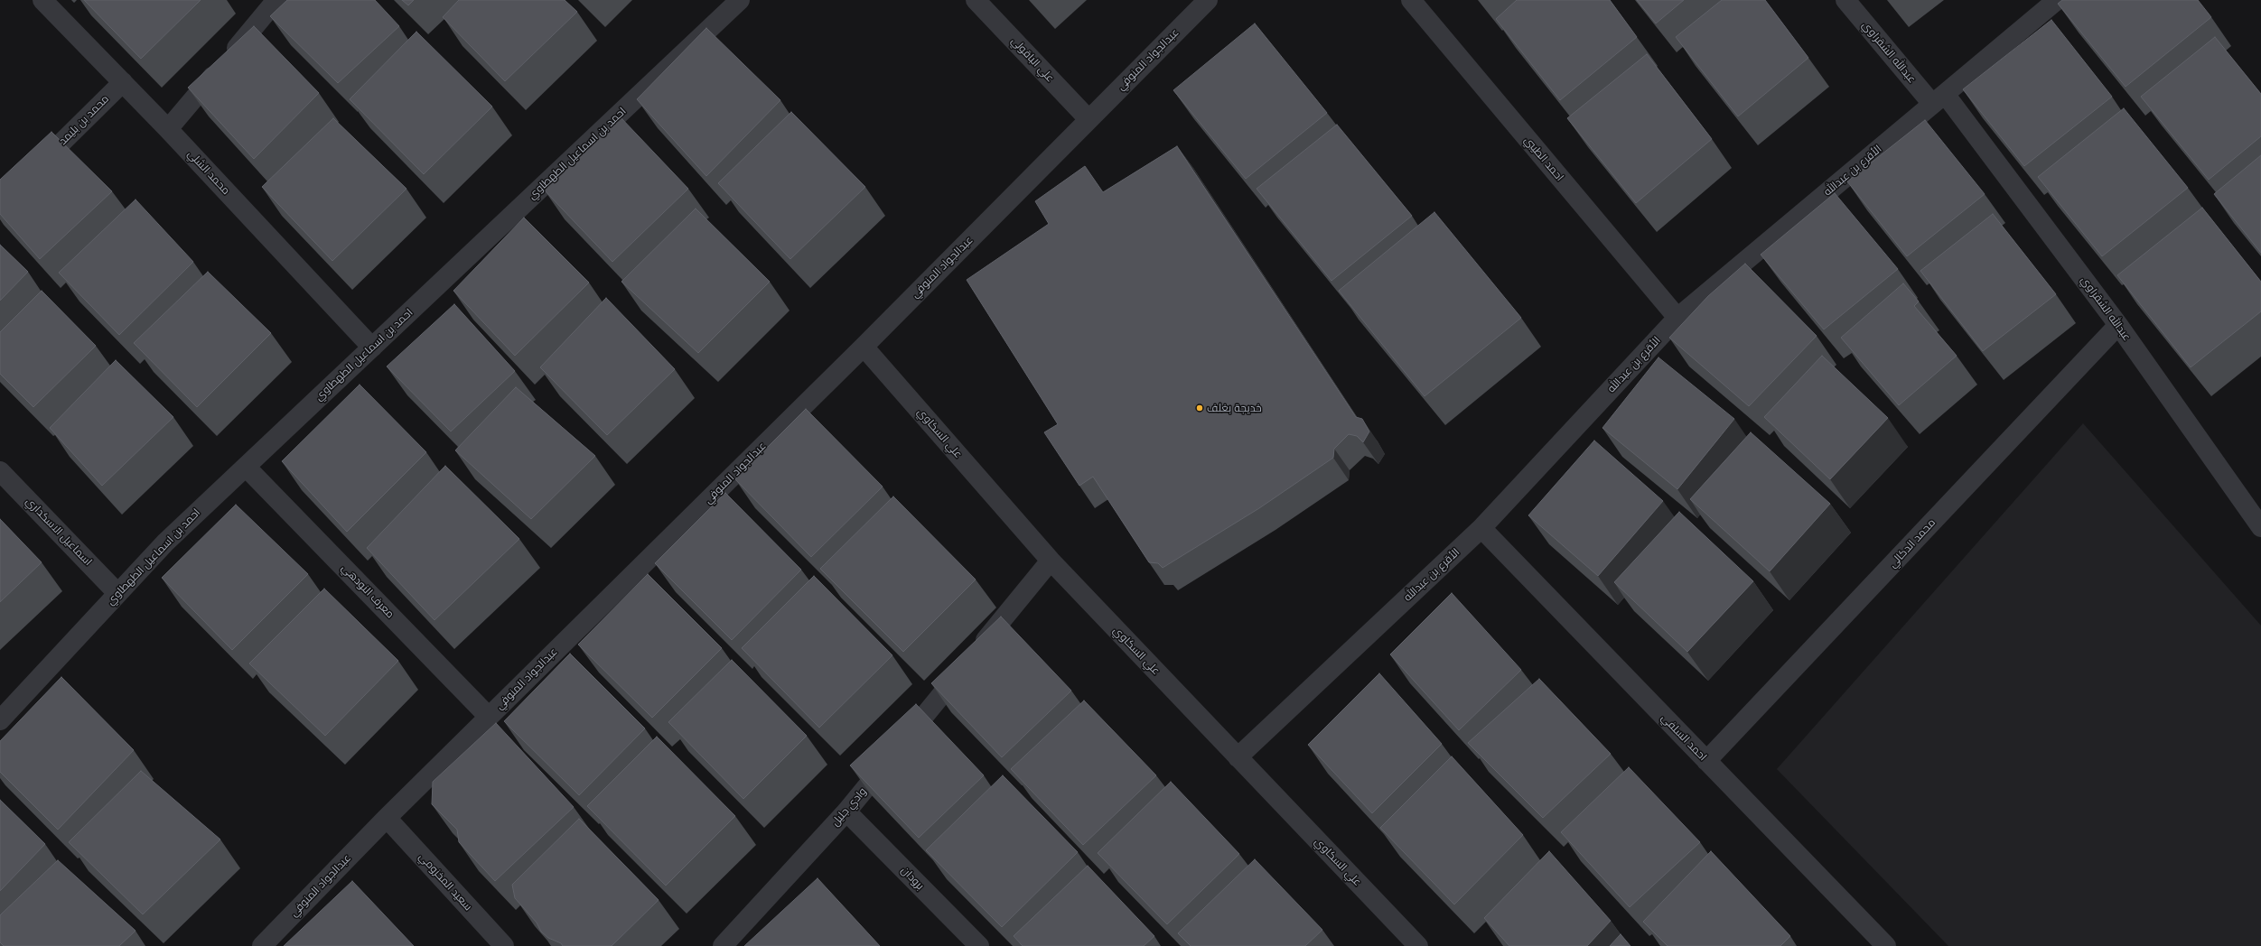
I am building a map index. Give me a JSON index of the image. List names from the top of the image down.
{
  "streets": {
    "street": [
      "عبدالله الشقراوي",
      "علي الباقولي",
      "عبدالجواد المنوفي",
      "محمد بن بليمد",
      "احمد بن اسماعيل الطهطاوي",
      "احمد الطيبي",
      "الأقرع بن عبدالله",
      "محمد الشلي",
      "علي السكاوي",
      "اسماعيل الاسكداري",
      "محمد الدكالي",
      "معرف النودهي",
      "احمد السلفي",
      "وادي جليل",
      "برودان",
      "سعيد المخزومي"
    ]
  },
  "crossings": [
    ["عبدالله الشقراوي", "الأقرع بن عبدالله"],
    ["عبدالله الشقراوي", "محمد الدكالي"],
    ["علي الباقولي", "عبدالجواد المنوفي"],
    ["عبدالجواد المنوفي", "علي السكاوي"],
    ["عبدالجواد المنوفي", "معرف النودهي"],
    ["عبدالجواد المنوفي", "سعيد المخزومي"],
    ["محمد بن بليمد", "محمد الشلي"],
    ["احمد بن اسماعيل الطهطاوي", "محمد الشلي"],
    ["احمد بن اسماعيل الطهطاوي", "اسماعيل الاسكداري"],
    ["احمد بن اسماعيل الطهطاوي", "معرف النودهي"],
    ["احمد الطيبي", "الأقرع بن عبدالله"],
    ["الأقرع بن عبدالله", "علي السكاوي"],
    ["الأقرع بن عبدالله", "احمد السلفي"],
    ["علي السكاوي", "وادي جليل"],
    ["محمد الدكالي", "احمد السلفي"],
    ["وادي جليل", "برودان"]
  ],
  "places": ["خديجة بغلف"]
}
